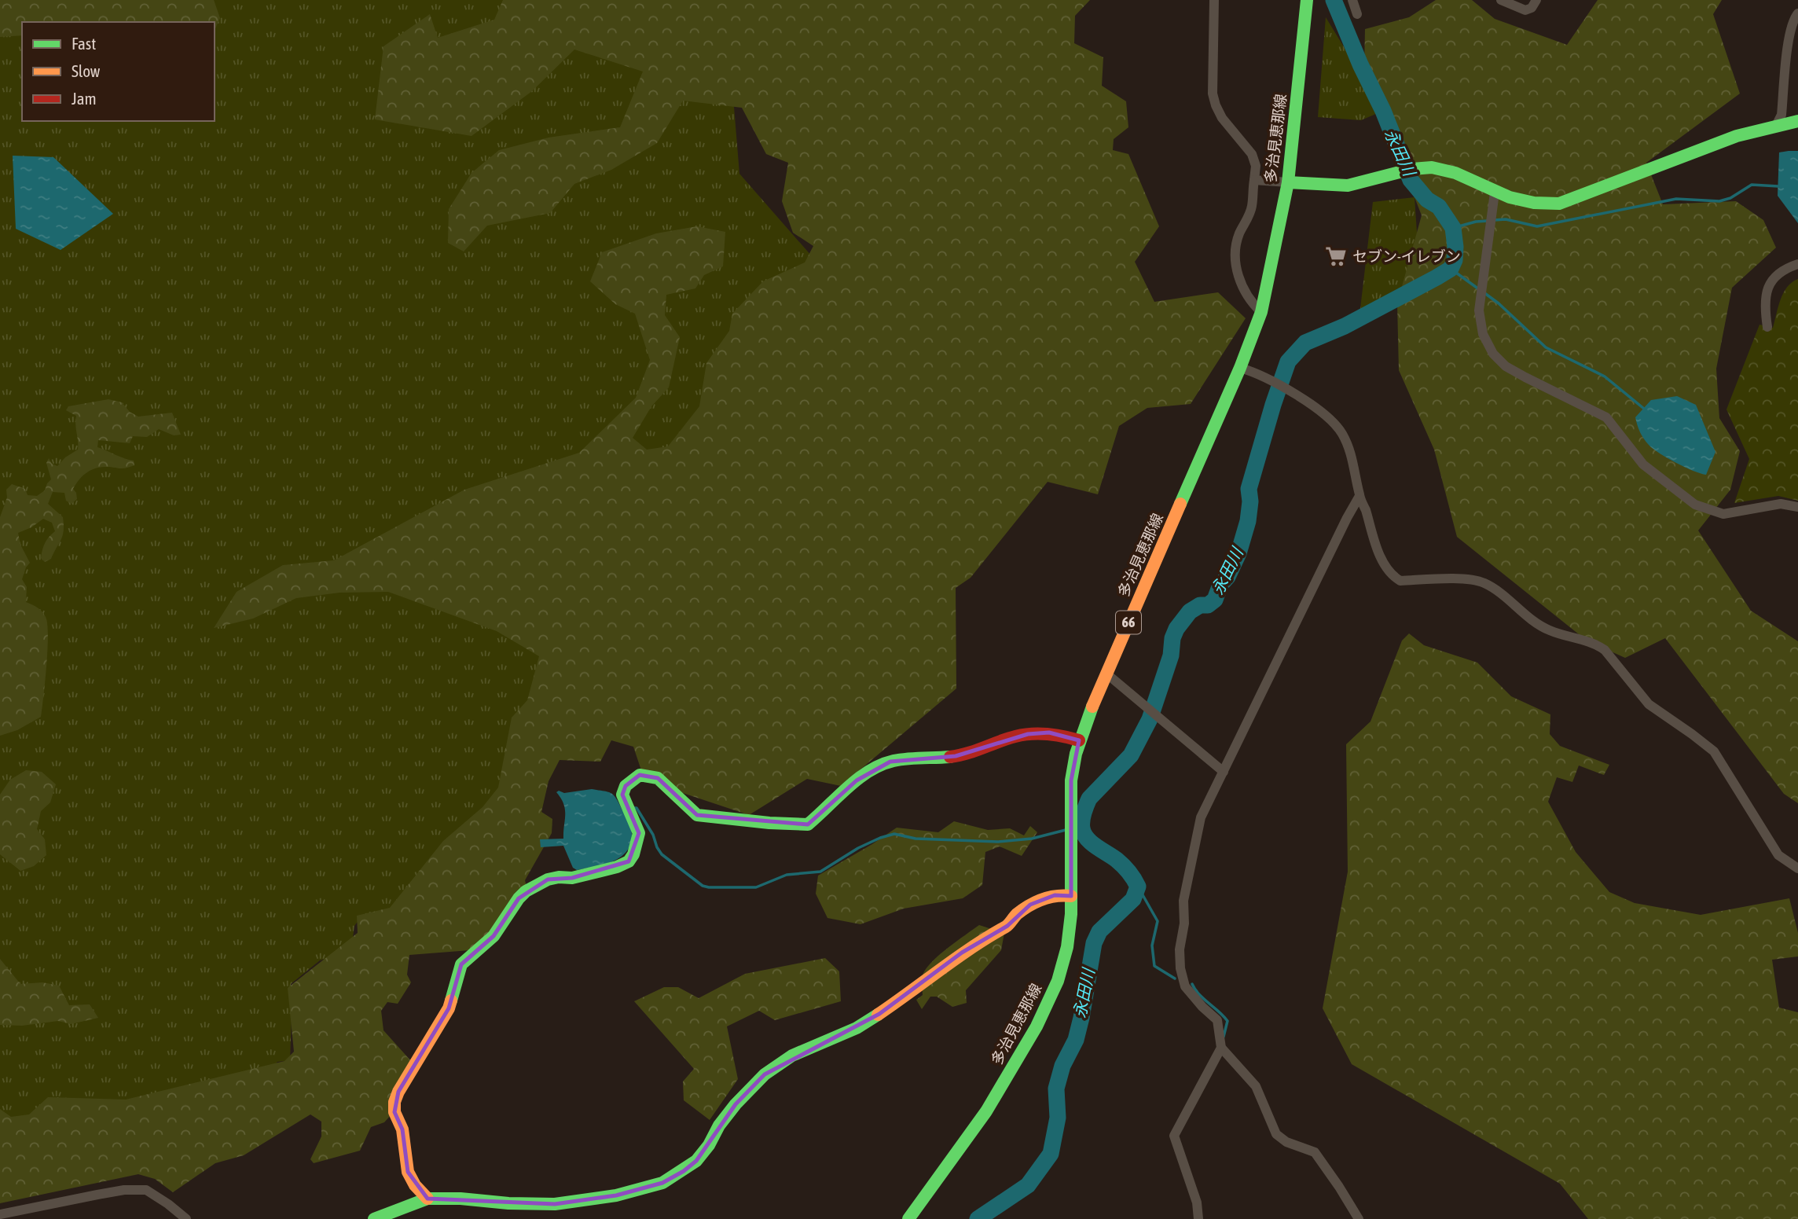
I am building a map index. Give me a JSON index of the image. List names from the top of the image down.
{
  "streets": {
    "street": ["多治見恵那線", "66"]
  },
  "water": ["永田川"],
  "places": {
    "supermarket": ["セブン-イレブン"]
  },
  "legend": ["Fast", "Slow", "Jam"]
}
